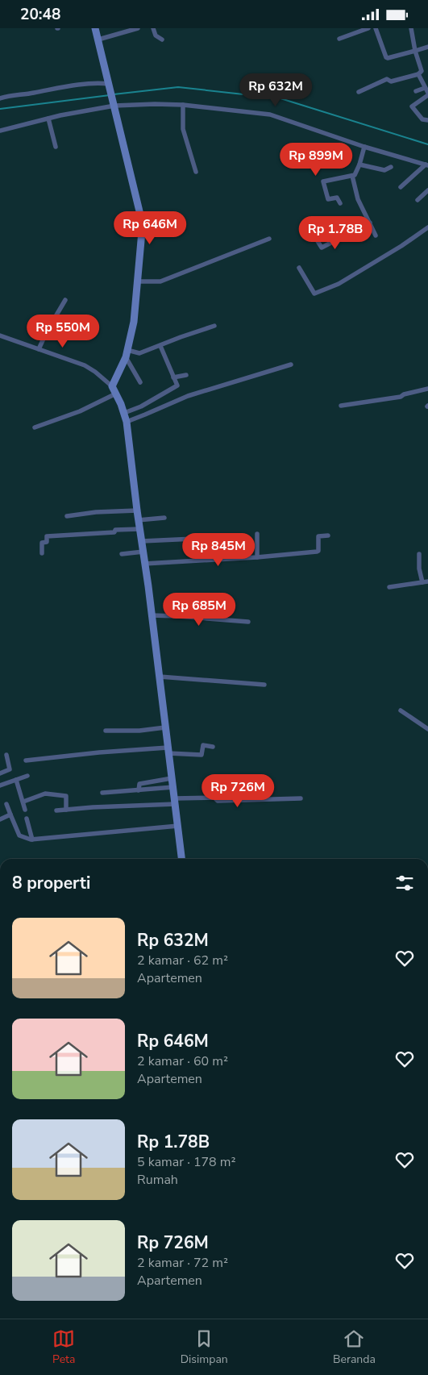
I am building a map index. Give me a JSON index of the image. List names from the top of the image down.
{
  "page": {
    "status": "20:48",
    "price": [
      "Rp 632M",
      "Rp 899M",
      "Rp 646M",
      "Rp 1.78B",
      "Rp 550M",
      "Rp 845M",
      "Rp 685M",
      "Rp 726M"
    ],
    "heading": "8 properti",
    "list": [
      {
        "name": "Rp 632M",
        "note": "2 kamar · 62 m² · Apartemen"
      },
      {
        "name": "Rp 646M",
        "note": "2 kamar · 60 m² · Apartemen"
      },
      {
        "name": "Rp 1.78B",
        "note": "5 kamar · 178 m² · Rumah"
      },
      {
        "name": "Rp 726M",
        "note": "2 kamar · 72 m² · Apartemen"
      }
    ],
    "tabs": ["Peta", "Disimpan", "Beranda"]
  }
}
